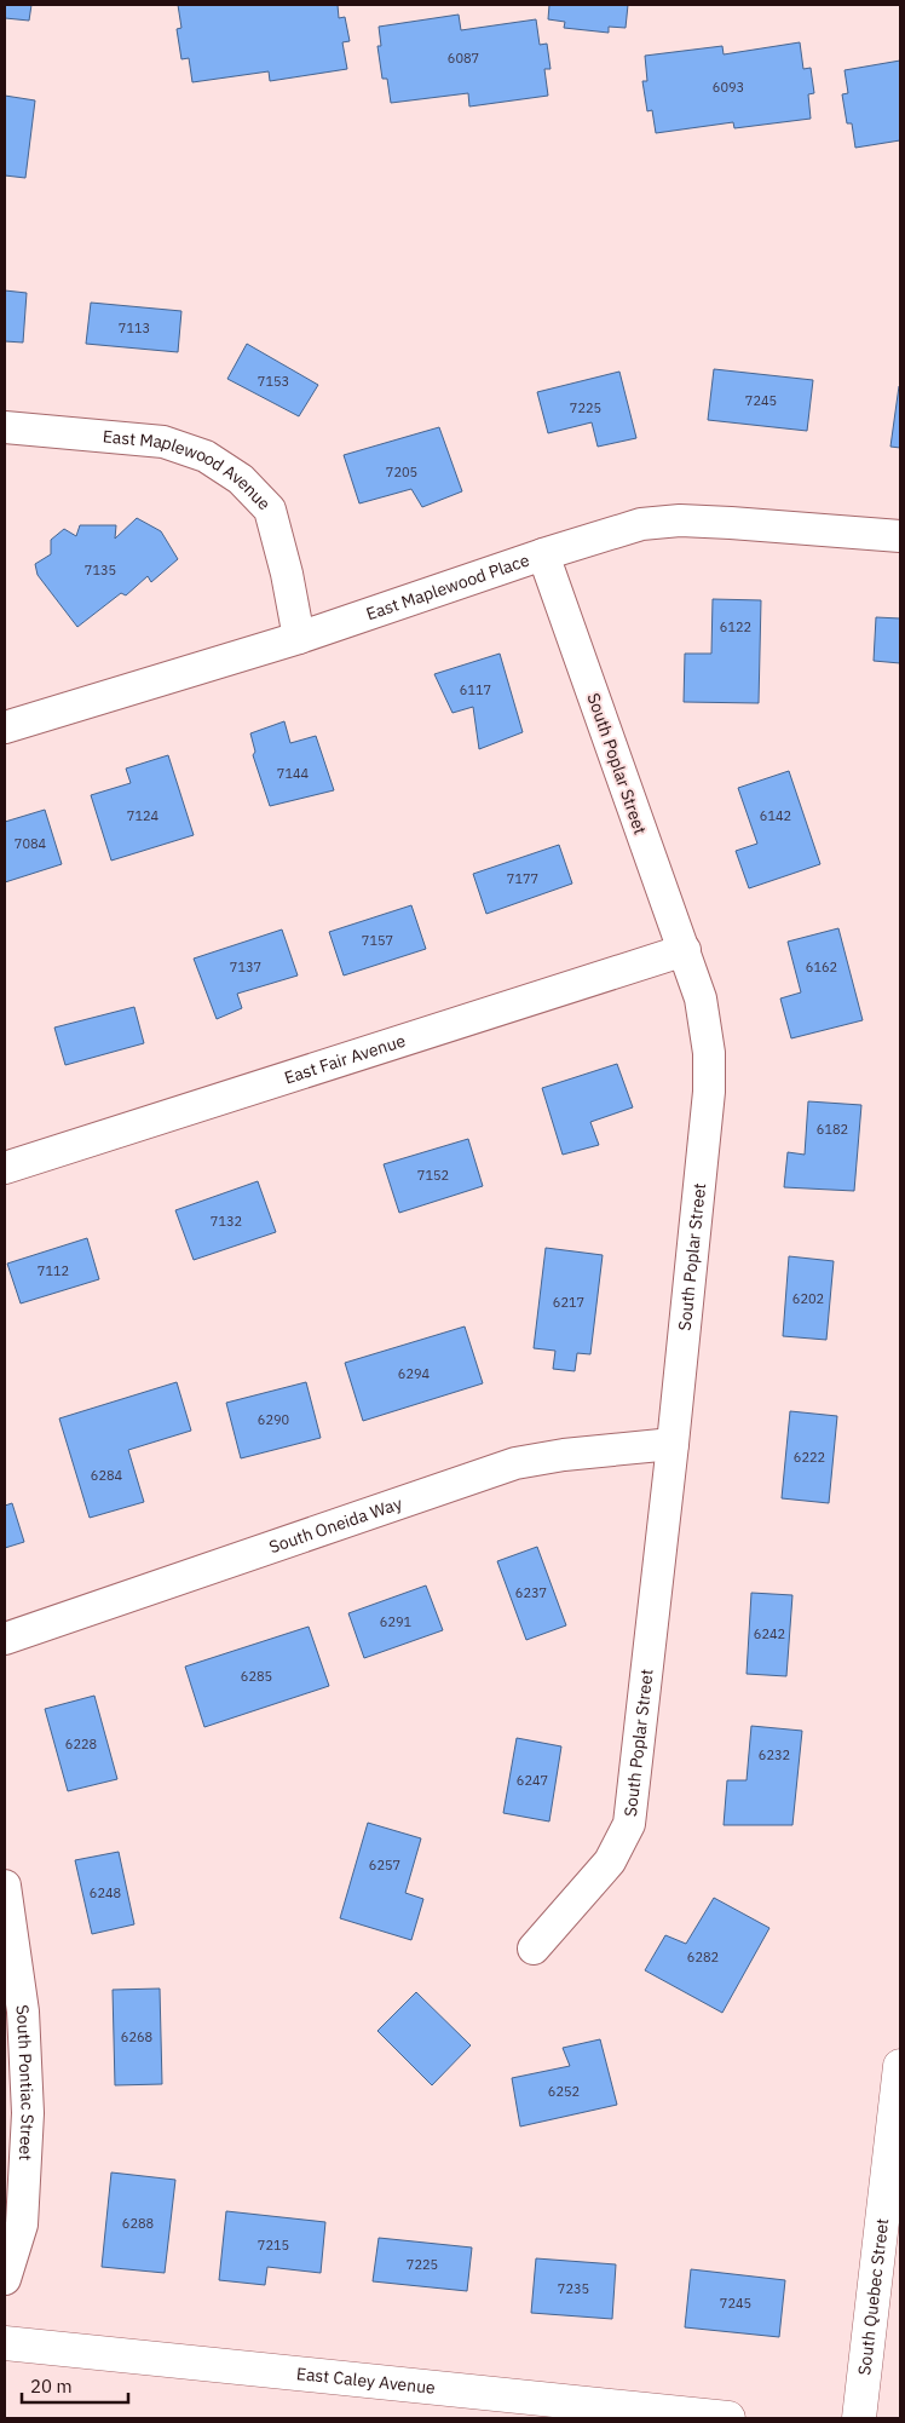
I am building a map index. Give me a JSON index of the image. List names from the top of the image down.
{
  "streets": {
    "street": [
      "East Maplewood Avenue",
      "East Maplewood Place",
      "South Poplar Street",
      "East Fair Avenue",
      "South Oneida Way",
      "South Pontiac Street",
      "South Quebec Street",
      "East Caley Avenue"
    ]
  },
  "crossings": [
    ["East Maplewood Avenue", "East Maplewood Place"],
    ["East Maplewood Place", "South Poplar Street"],
    ["South Poplar Street", "East Fair Avenue"],
    ["South Poplar Street", "South Oneida Way"]
  ],
  "house_numbers": [
    "6087",
    "6093",
    "7113",
    "7153",
    "7245",
    "7225",
    "7205",
    "7135",
    "6122",
    "6117",
    "7144",
    "7124",
    "6142",
    "7084",
    "7177",
    "7157",
    "7137",
    "6162",
    "6182",
    "7152",
    "7132",
    "7112",
    "6202",
    "6217",
    "6294",
    "6290",
    "6222",
    "6284",
    "6237",
    "6291",
    "6242",
    "6285",
    "6228",
    "6232",
    "6247",
    "6257",
    "6248",
    "6282",
    "6268",
    "6252",
    "6288",
    "7215",
    "7225",
    "7235",
    "7245"
  ],
  "scale_bar": "20 m"
}
